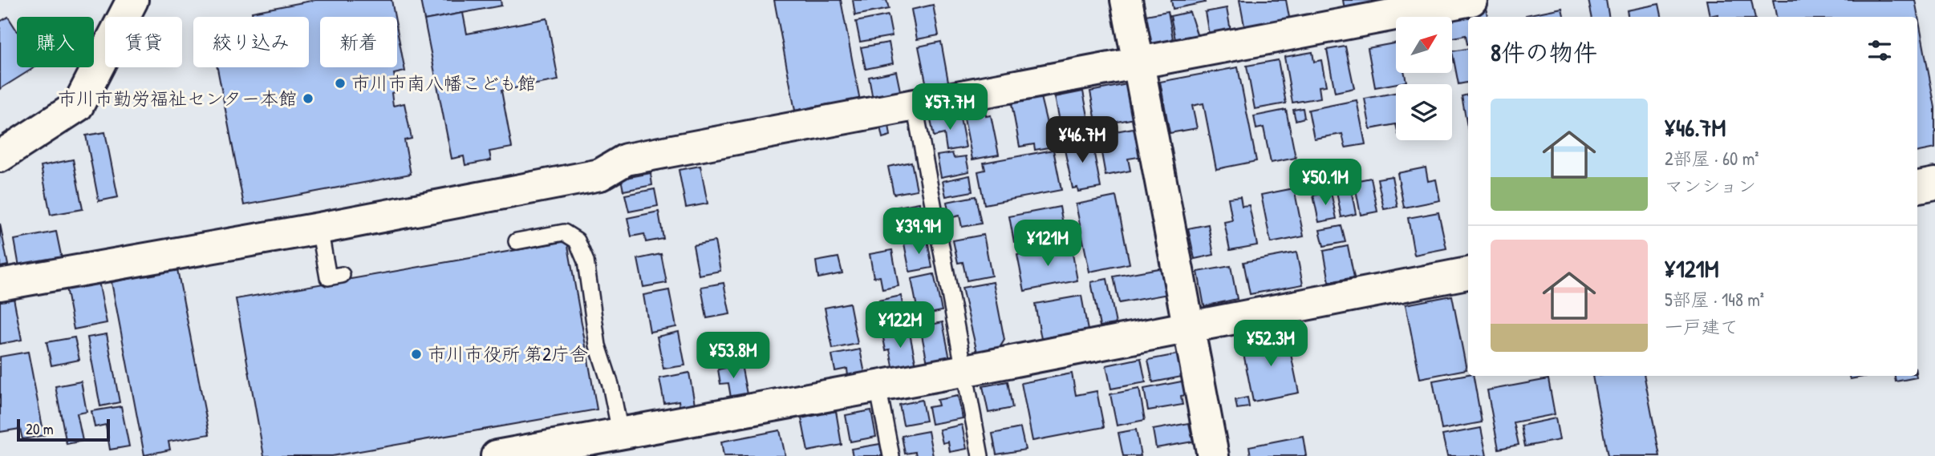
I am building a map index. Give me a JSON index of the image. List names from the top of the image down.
{
  "places": ["市川市南八幡こども館", "市川市勤労福祉センター本館", "市川市役所 第2庁舎"],
  "scale_bar": "20 m",
  "north": "top right",
  "page": {
    "chip": [
      "購入",
      "賃貸",
      "絞り込み",
      "新着"
    ],
    "heading": "8件の物件",
    "price": [
      "¥57.7M",
      "¥46.7M",
      "¥50.1M",
      "¥39.9M",
      "¥121M",
      "¥122M",
      "¥52.3M",
      "¥53.8M"
    ],
    "list": [
      {
        "name": "¥46.7M",
        "note": "2部屋 · 60 m² · マンション"
      },
      {
        "name": "¥121M",
        "note": "5部屋 · 148 m² · 一戸建て"
      }
    ],
    "scale": "20 m"
  }
}
